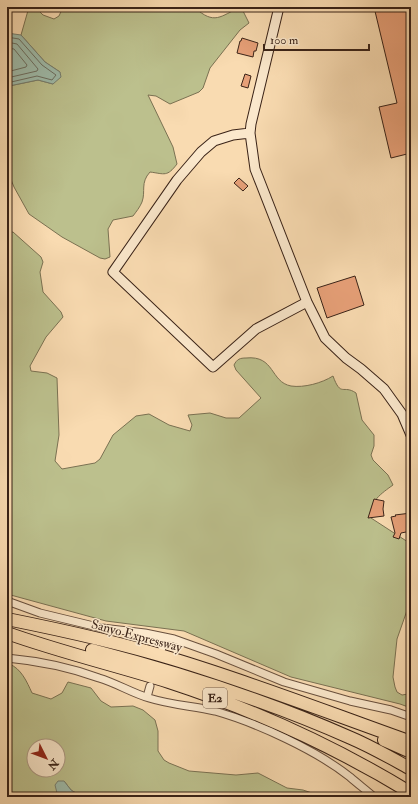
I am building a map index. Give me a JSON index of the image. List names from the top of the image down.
{
  "streets": {
    "highway": ["Sanyo Expressway", "E2"]
  },
  "scale_bar": "100 m",
  "north": "bottom right"
}
